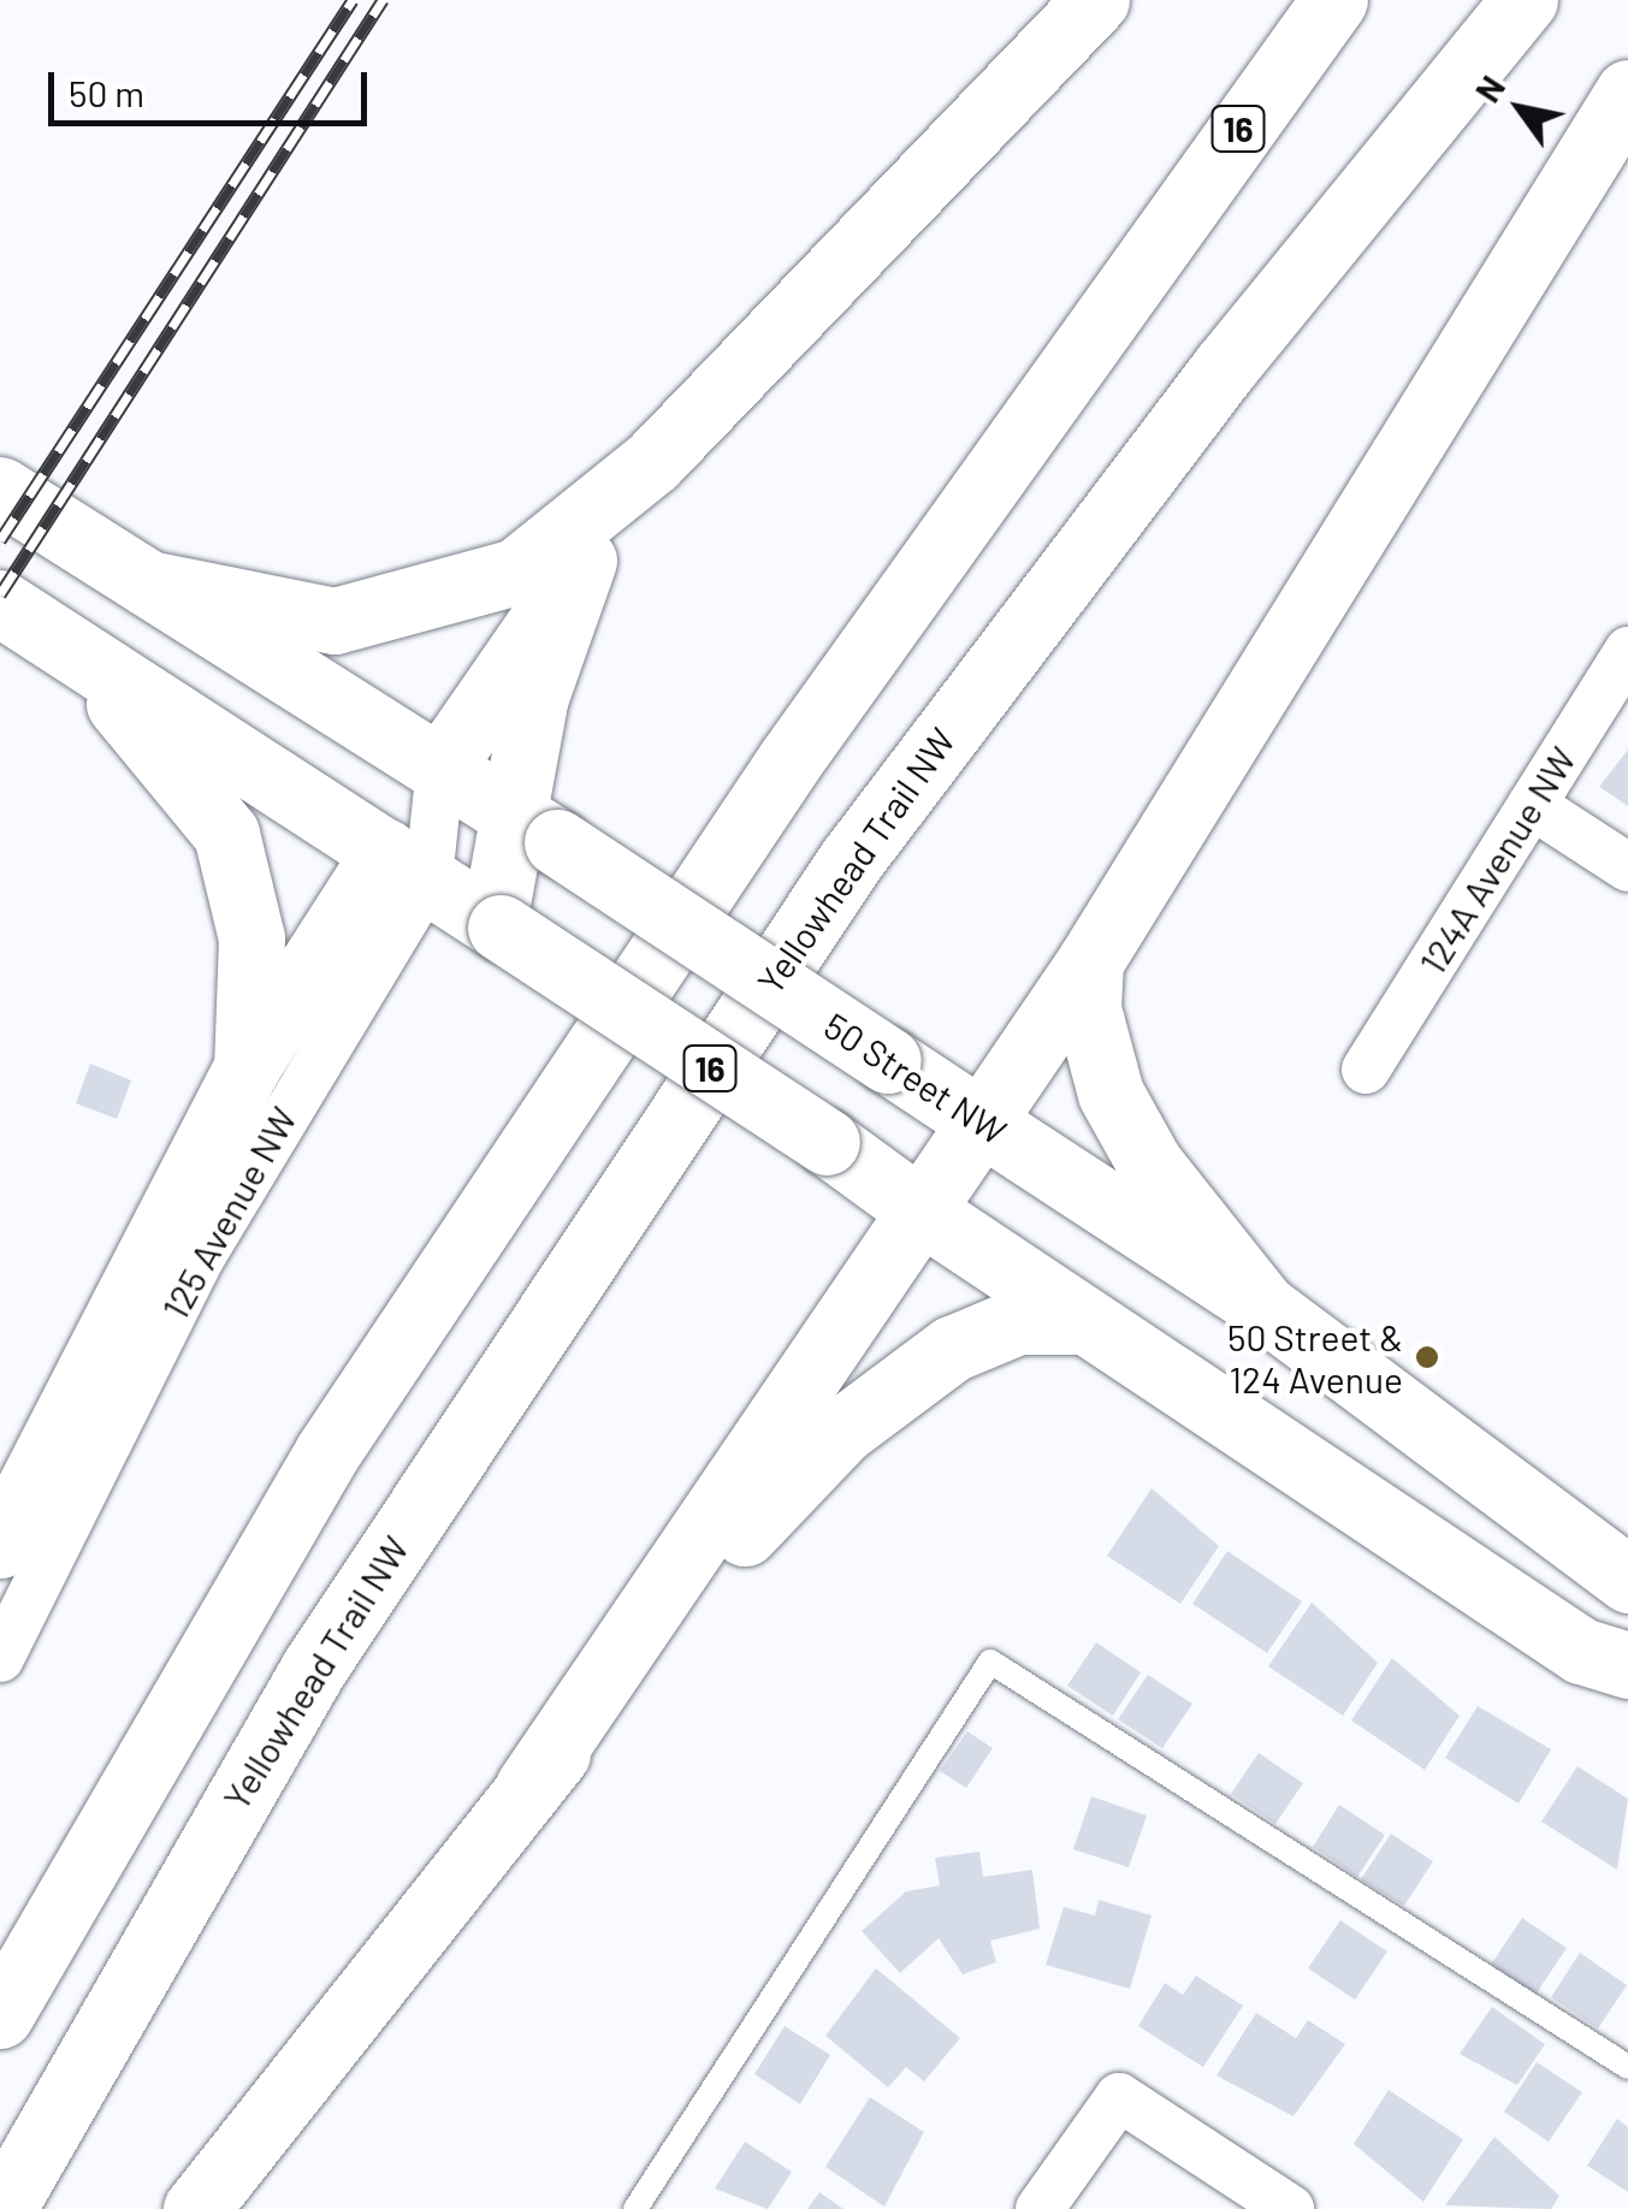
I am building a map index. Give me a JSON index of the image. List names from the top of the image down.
{
  "streets": {
    "main road": [
      "16",
      "Yellowhead Trail NW",
      "50 Street NW",
      "125 Avenue NW"
    ],
    "street": ["124A Avenue NW"]
  },
  "places": ["50 Street & 124 Avenue"],
  "scale_bar": "50 m",
  "north": "top left"
}
